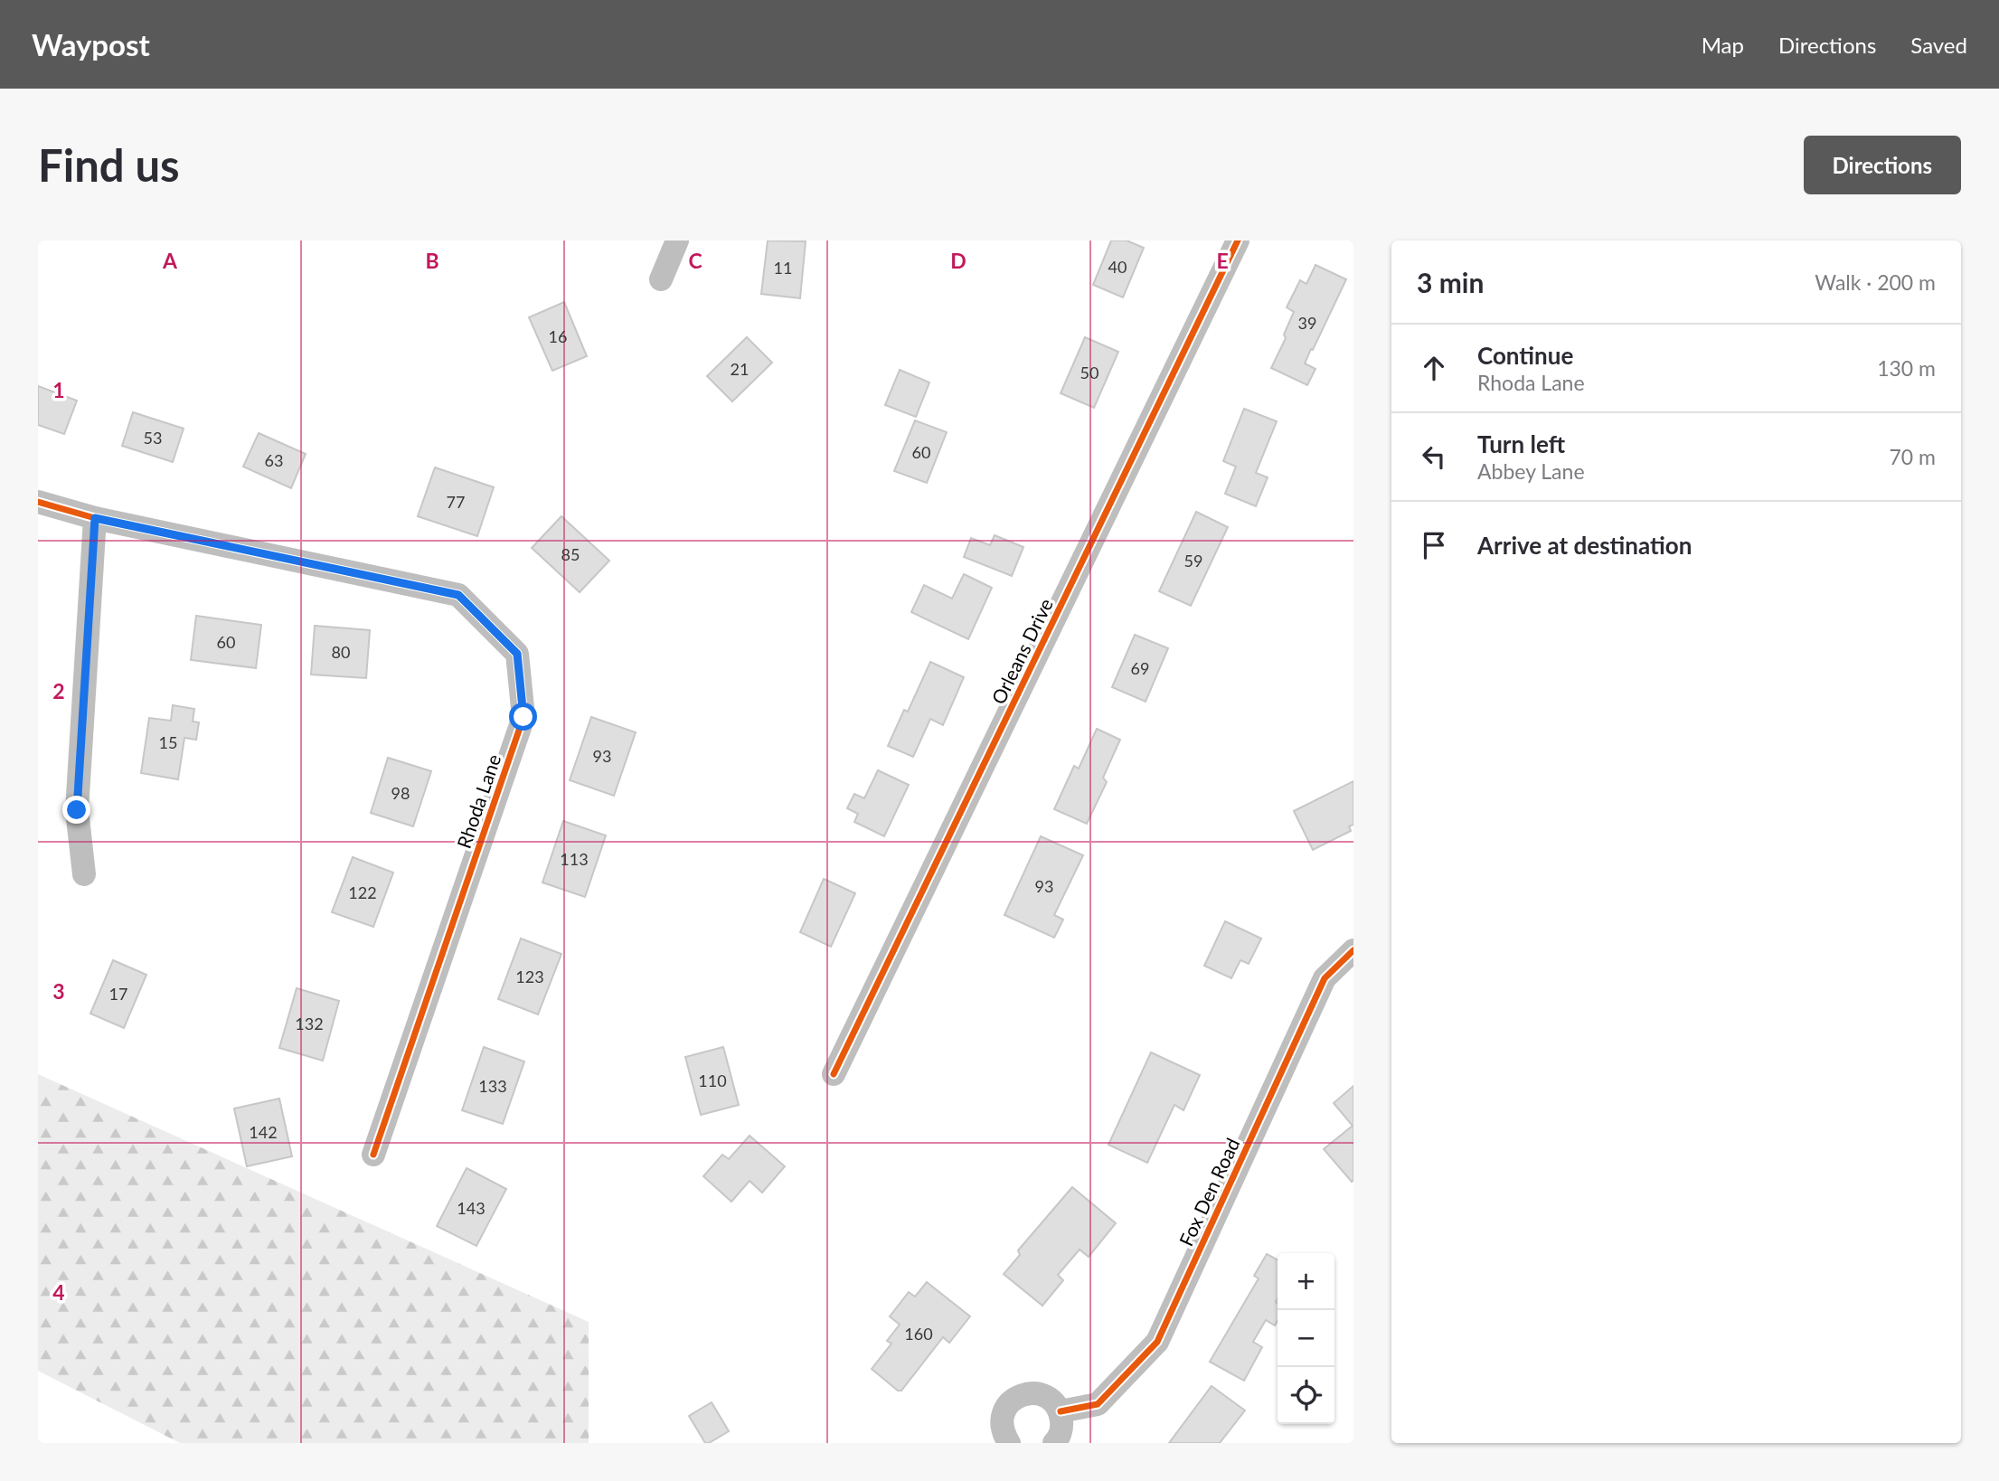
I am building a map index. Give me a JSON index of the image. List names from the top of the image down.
{
  "streets": {
    "street": ["Orleans Drive", "Rhoda Lane", "Fox Den Road"]
  },
  "house_numbers": [
    "40",
    "11",
    "39",
    "16",
    "21",
    "50",
    "53",
    "60",
    "63",
    "77",
    "85",
    "59",
    "60",
    "80",
    "69",
    "15",
    "93",
    "98",
    "113",
    "93",
    "122",
    "123",
    "17",
    "132",
    "110",
    "133",
    "142",
    "143",
    "160"
  ],
  "page": {
    "header": "Waypost",
    "nav": ["Map", "Directions", "Saved"],
    "buttons": "Directions",
    "title": "Find us",
    "heading": ["3 min", "Walk · 200 m"],
    "list": [
      ["Continue", "Rhoda Lane", "130 m"],
      ["Turn left", "Abbey Lane", "70 m"],
      "Arrive at destination"
    ],
    "map_buttons": ["+", "−"]
  },
  "grid": {
    "columns": [
      "A",
      "B",
      "C",
      "D",
      "E"
    ],
    "rows": [
      "1",
      "2",
      "3",
      "4"
    ]
  }
}
